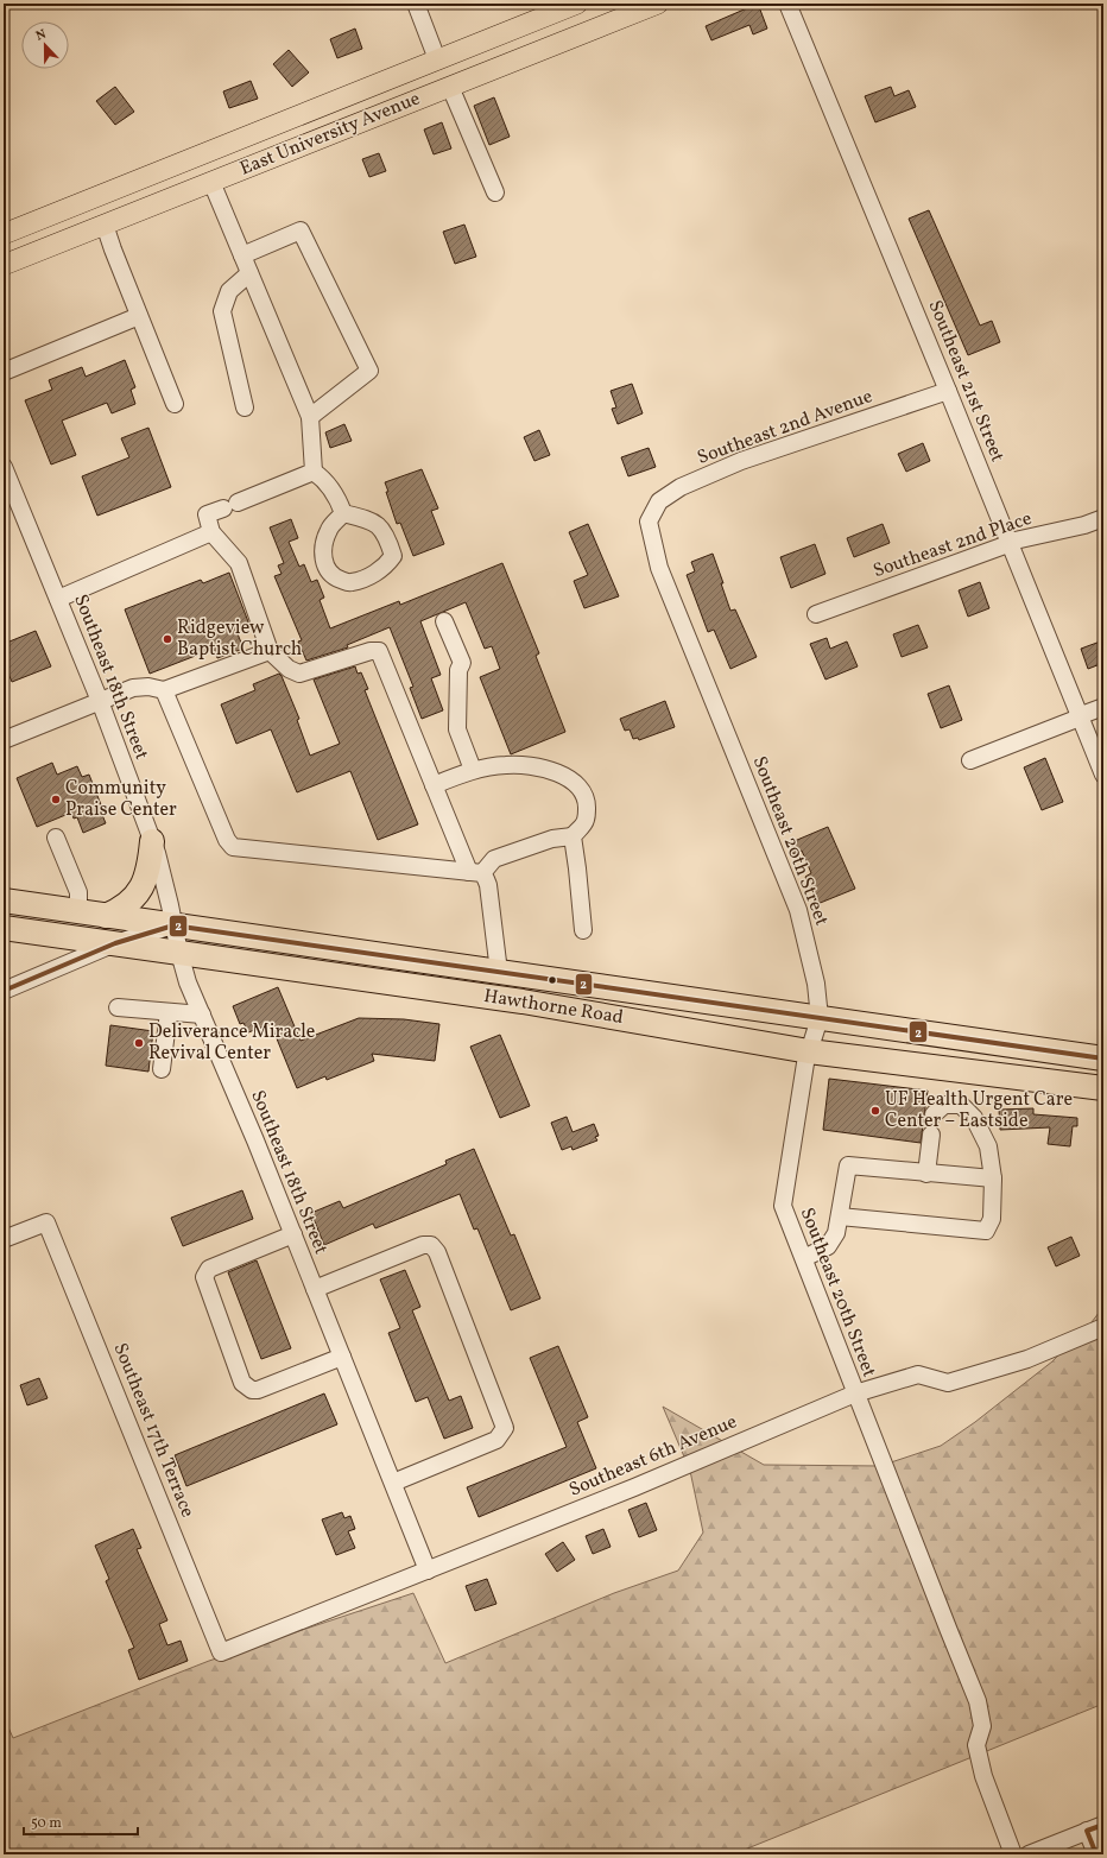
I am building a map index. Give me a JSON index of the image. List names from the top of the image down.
{
  "streets": {
    "highway": ["Hawthorne Road"],
    "main road": ["East University Avenue"],
    "street": [
      "Southeast 21st Street",
      "Southeast 2nd Avenue",
      "Southeast 2nd Place",
      "Southeast 18th Street",
      "Southeast 20th Street",
      "Southeast 17th Terrace",
      "Southeast 6th Avenue"
    ]
  },
  "crossings": [
    ["Southeast 21st Street", "Southeast 2nd Avenue"],
    ["Southeast 21st Street", "Southeast 2nd Place"],
    ["Southeast 2nd Avenue", "Southeast 20th Street"],
    ["Southeast 18th Street", "Hawthorne Road"],
    ["Southeast 18th Street", "Southeast 6th Avenue"],
    ["Southeast 20th Street", "Hawthorne Road"],
    ["Southeast 20th Street", "Southeast 6th Avenue"],
    ["Southeast 17th Terrace", "Southeast 6th Avenue"]
  ],
  "places": [
    "Ridgeview Baptist Church",
    "Community Praise Center",
    "Deliverance Miracle Revival Center",
    "UF Health Urgent Care Center – Eastside"
  ],
  "lines": ["transit line 2"],
  "scale_bar": "50 m",
  "north": "top"
}
